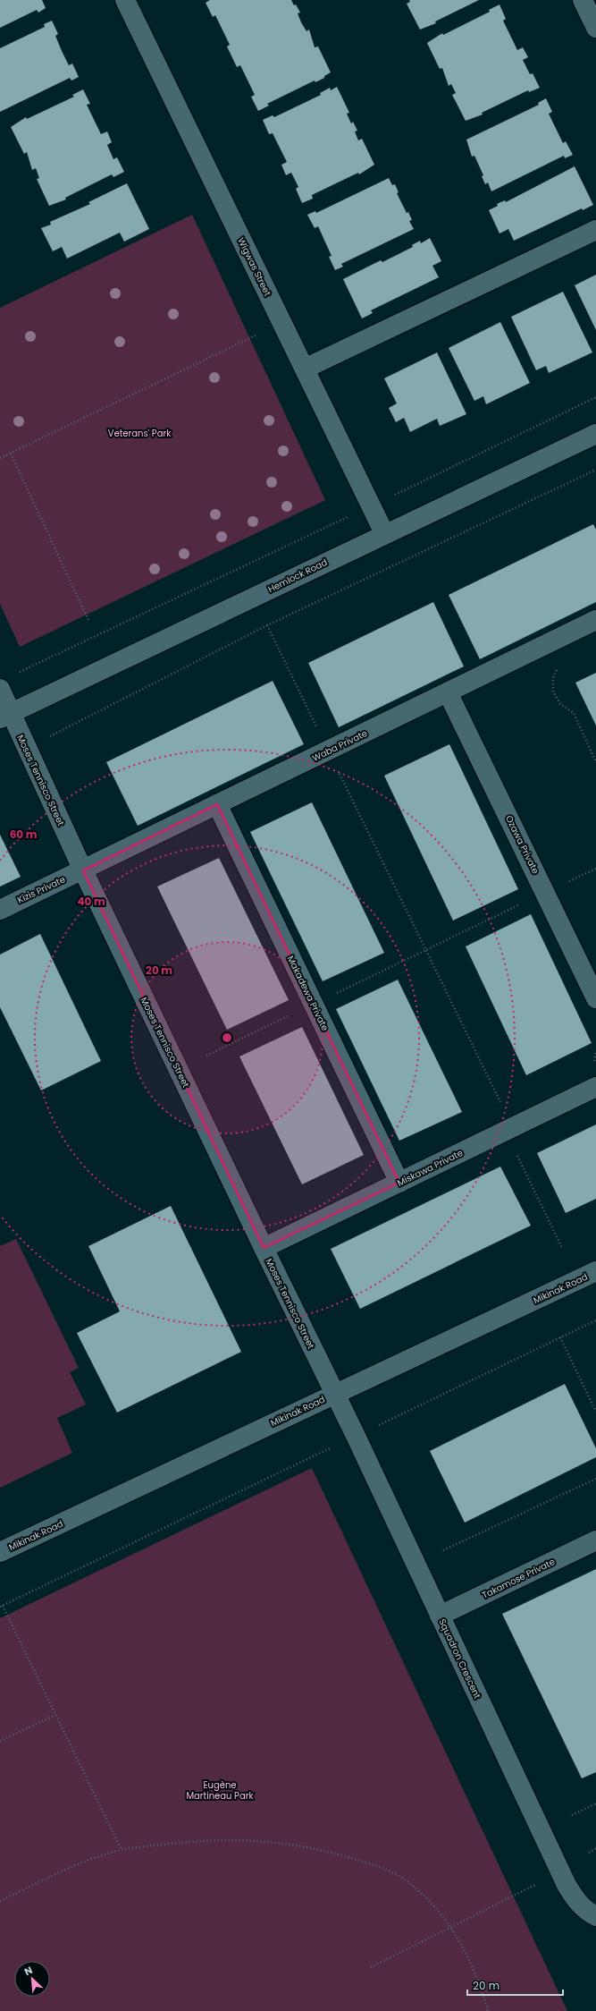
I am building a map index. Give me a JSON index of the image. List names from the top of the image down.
{
  "streets": {
    "street": [
      "Wigwas Street",
      "Hemlock Road",
      "Waba Private",
      "Moses Tennisco Street",
      "Ozawa Private",
      "Kizis Private",
      "Makadewa Private",
      "Miskawa Private",
      "Mikinak Road",
      "Takamose Private",
      "Squadron Crescent"
    ]
  },
  "crossings": [
    ["Wigwas Street", "Hemlock Road"],
    ["Hemlock Road", "Moses Tennisco Street"],
    ["Waba Private", "Moses Tennisco Street"],
    ["Waba Private", "Ozawa Private"],
    ["Waba Private", "Kizis Private"],
    ["Waba Private", "Makadewa Private"],
    ["Moses Tennisco Street", "Kizis Private"],
    ["Moses Tennisco Street", "Miskawa Private"],
    ["Moses Tennisco Street", "Mikinak Road"],
    ["Moses Tennisco Street", "Squadron Crescent"],
    ["Makadewa Private", "Miskawa Private"],
    ["Mikinak Road", "Squadron Crescent"],
    ["Takamose Private", "Squadron Crescent"]
  ],
  "parks": ["Veterans' Park", "Eugène Martineau Park"],
  "scale_bar": "20 m",
  "north": "top left",
  "rings": ["60 m", "40 m", "20 m"]
}
